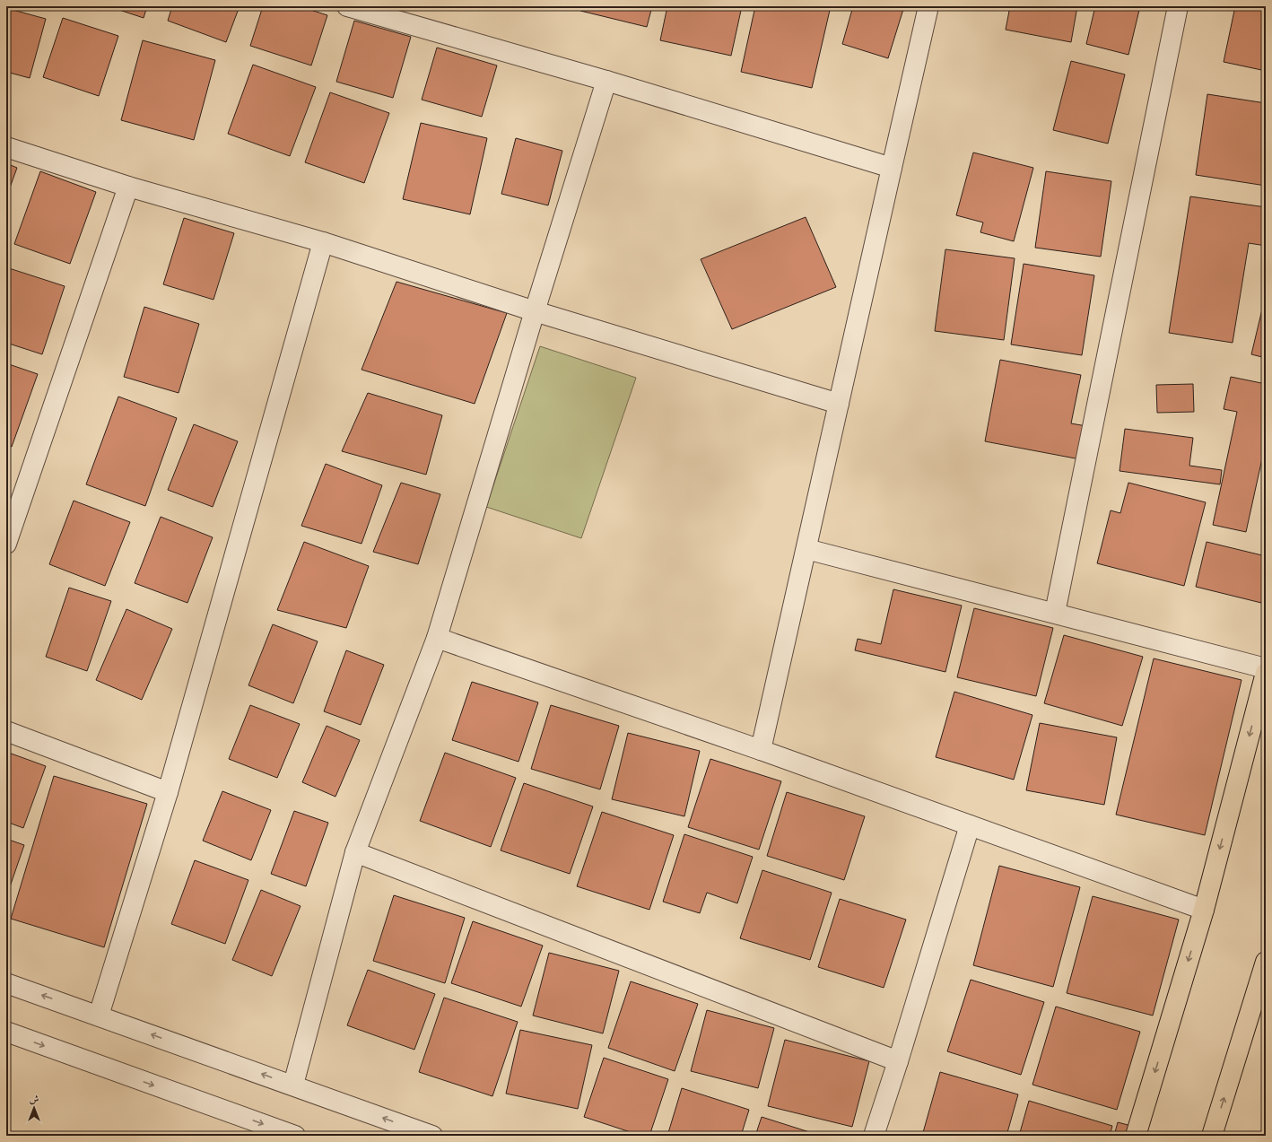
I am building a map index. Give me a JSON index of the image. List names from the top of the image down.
{
  "north": "top"
}
